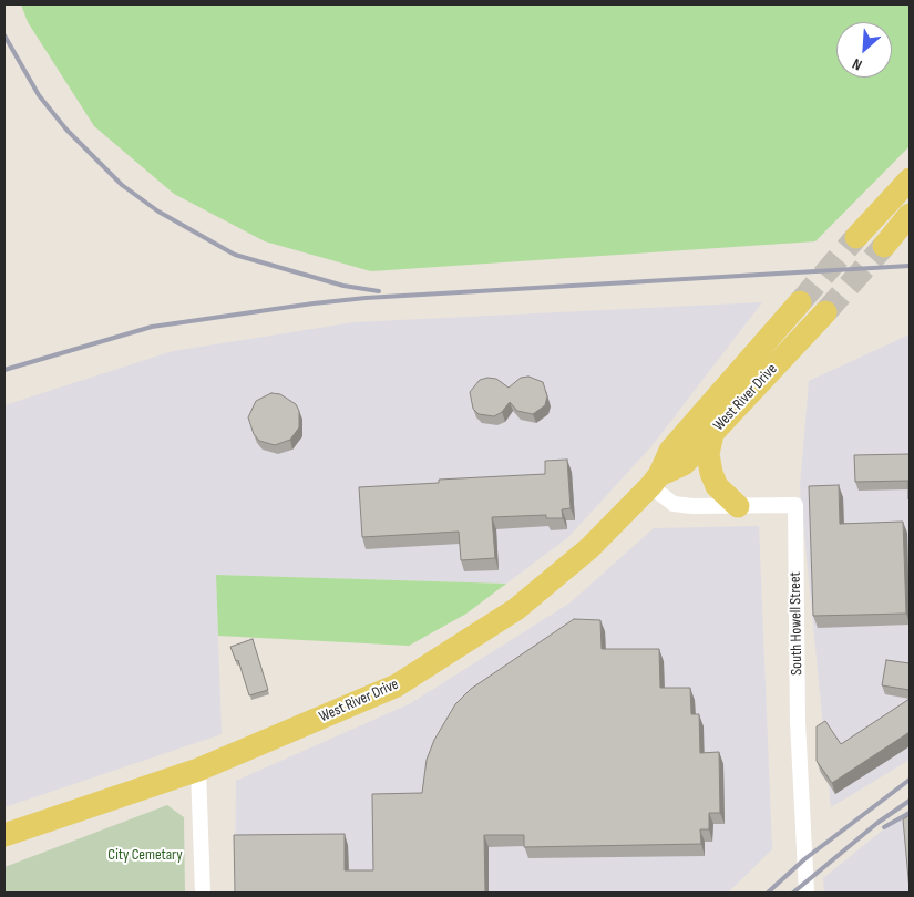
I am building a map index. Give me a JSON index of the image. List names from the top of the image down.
{
  "streets": {
    "main road": ["West River Drive"],
    "street": ["South Howell Street"]
  },
  "crossings": [
    ["West River Drive", "South Howell Street"]
  ],
  "parks": ["City Cemetary"],
  "north": "bottom left"
}
